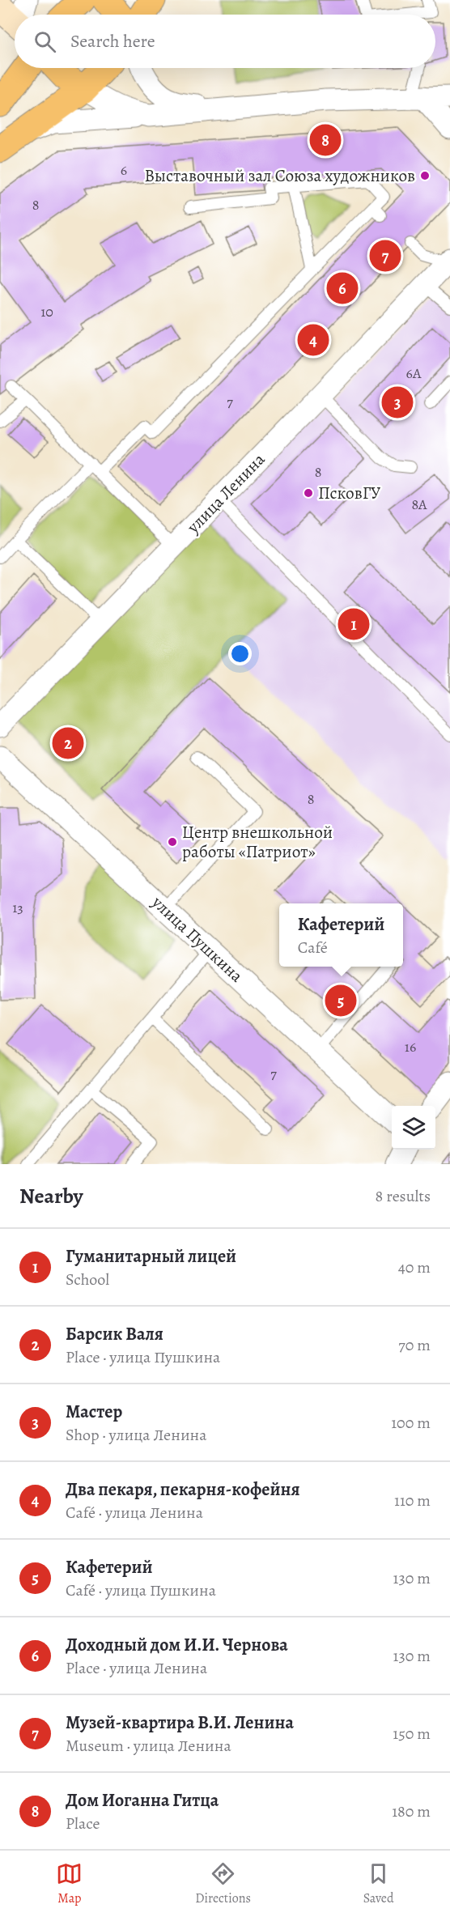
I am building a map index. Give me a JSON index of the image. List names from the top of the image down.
{
  "streets": {
    "street": ["улица Ленина", "улица Пушкина"]
  },
  "places": ["Выставочный зал Союза художников", "ПсковГУ", "Центр внешкольной работы «Патриот»"],
  "house_numbers": [
    "6",
    "8",
    "10",
    "6А",
    "7",
    "8",
    "8А",
    "8",
    "13",
    "16",
    "7"
  ],
  "page": {
    "search": "Search here",
    "pins": [
      "8",
      "7",
      "6",
      "4",
      "3",
      "1",
      "2",
      "5"
    ],
    "popup": ["Кафетерий", "Café"],
    "heading": ["Nearby", "8 results"],
    "list": [
      {
        "mark": "1",
        "name": "Гуманитарный лицей",
        "note": "School",
        "value": "40 m"
      },
      {
        "mark": "2",
        "name": "Барсик Валя",
        "note": "Place · улица Пушкина",
        "value": "70 m"
      },
      {
        "mark": "3",
        "name": "Мастер",
        "note": "Shop · улица Ленина",
        "value": "100 m"
      },
      {
        "mark": "4",
        "name": "Два пекаря, пекарня-кофейня",
        "note": "Café · улица Ленина",
        "value": "110 m"
      },
      {
        "mark": "5",
        "name": "Кафетерий",
        "note": "Café · улица Пушкина",
        "value": "130 m"
      },
      {
        "mark": "6",
        "name": "Доходный дом И.И. Чернова",
        "note": "Place · улица Ленина",
        "value": "130 m"
      },
      {
        "mark": "7",
        "name": "Музей-квартира В.И. Ленина",
        "note": "Museum · улица Ленина",
        "value": "150 m"
      },
      {
        "mark": "8",
        "name": "Дом Иоганна Гитца",
        "note": "Place",
        "value": "180 m"
      }
    ],
    "nav": ["Map", "Directions", "Saved"]
  }
}
